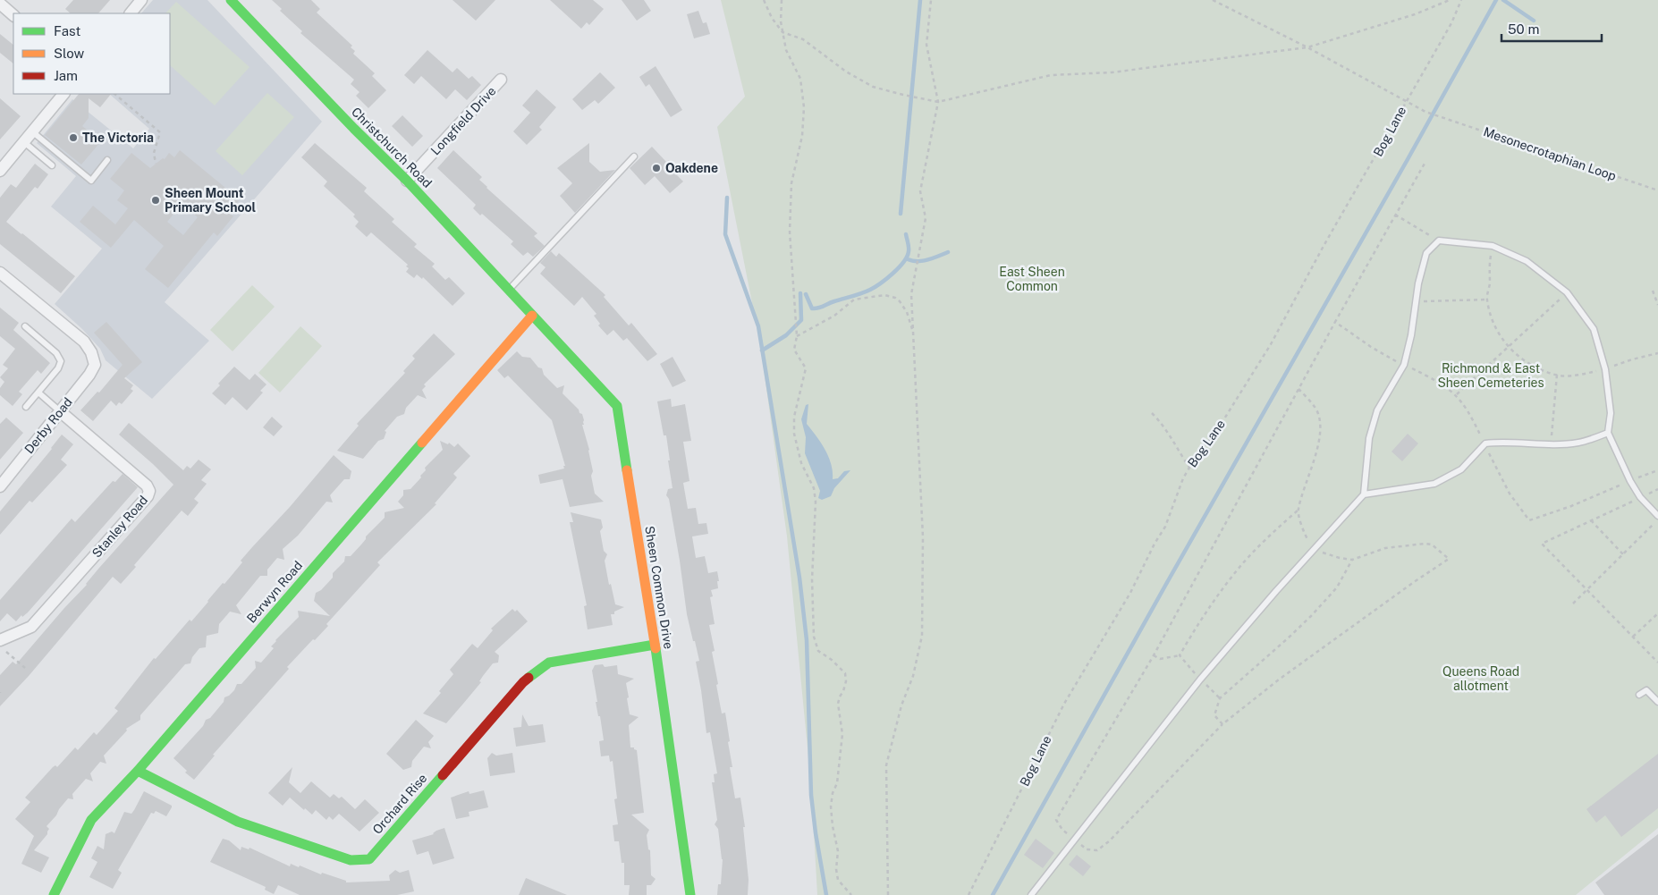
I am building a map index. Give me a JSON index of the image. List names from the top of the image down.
{
  "streets": {
    "street": [
      "Longfield Drive",
      "Christchurch Road",
      "Derby Road",
      "Stanley Road",
      "Sheen Common Drive",
      "Berwyn Road",
      "Orchard Rise"
    ],
    "path": ["Bog Lane", "Mesonecrotaphian Loop"]
  },
  "crossings": [
    ["Longfield Drive", "Christchurch Road"],
    ["Bog Lane", "Mesonecrotaphian Loop"],
    ["Christchurch Road", "Sheen Common Drive"],
    ["Christchurch Road", "Berwyn Road"],
    ["Derby Road", "Stanley Road"],
    ["Sheen Common Drive", "Berwyn Road"],
    ["Sheen Common Drive", "Orchard Rise"],
    ["Berwyn Road", "Orchard Rise"]
  ],
  "parks": ["East Sheen Common", "Richmond & East Sheen Cemeteries", "Queens Road allotment"],
  "places": ["The Victoria", "Oakdene", "Sheen Mount Primary School"],
  "legend": ["Fast", "Slow", "Jam"],
  "scale_bar": "50 m"
}
